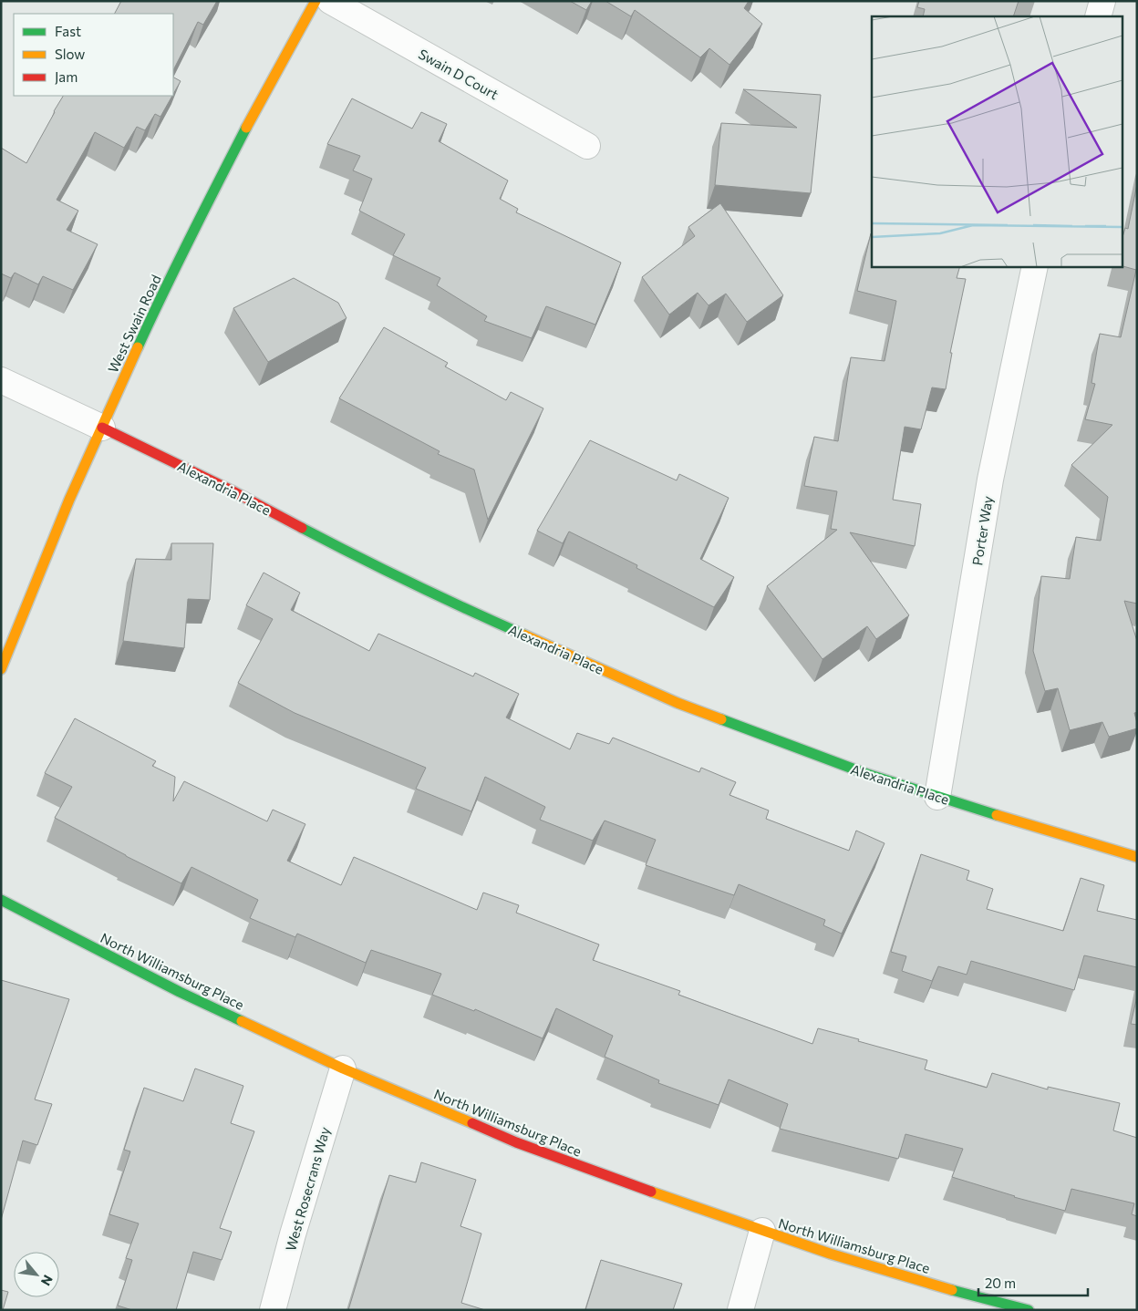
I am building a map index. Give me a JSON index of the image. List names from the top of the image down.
{
  "streets": {
    "street": [
      "Swain D Court",
      "West Swain Road",
      "Alexandria Place",
      "Porter Way",
      "North Williamsburg Place",
      "West Rosecrans Way"
    ]
  },
  "crossings": [
    ["West Swain Road", "Alexandria Place"],
    ["Alexandria Place", "Porter Way"],
    ["North Williamsburg Place", "West Rosecrans Way"]
  ],
  "legend": ["Fast", "Slow", "Jam"],
  "scale_bar": "20 m",
  "north": "bottom right"
}
